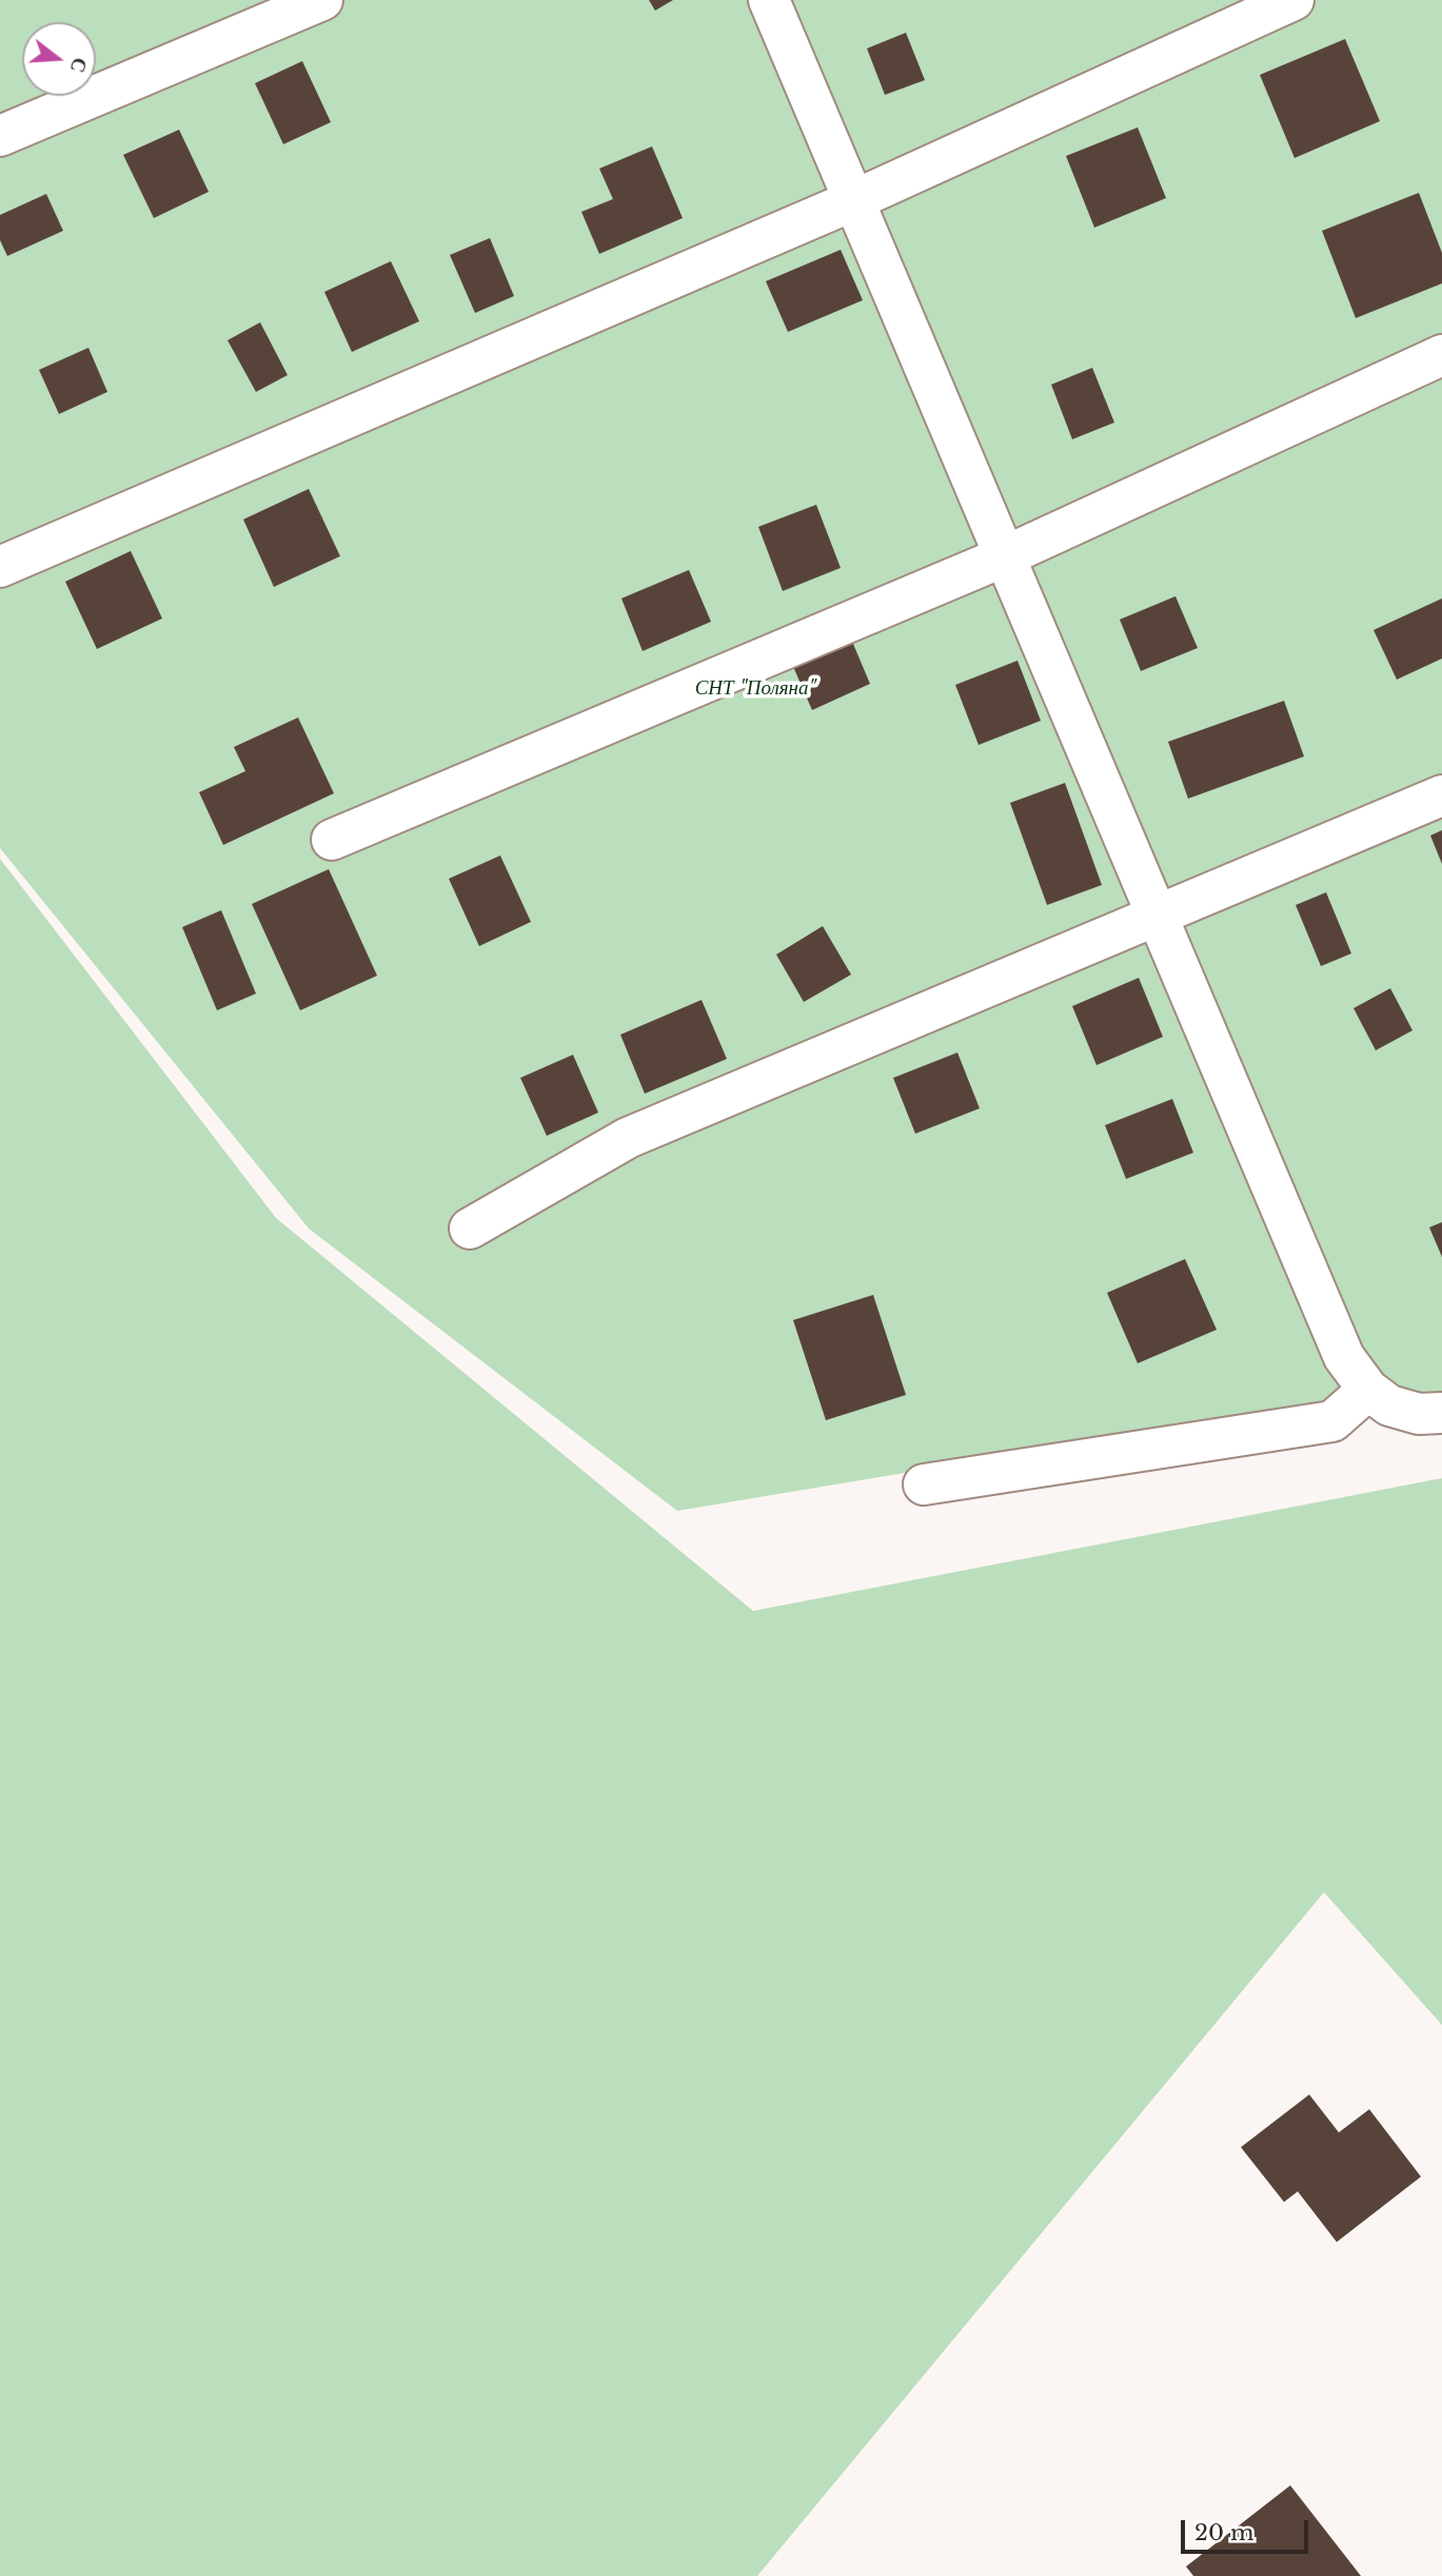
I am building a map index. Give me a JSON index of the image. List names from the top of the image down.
{
  "parks": ["СНТ \"Поляна\""],
  "scale_bar": "20 m",
  "north": "right"
}
